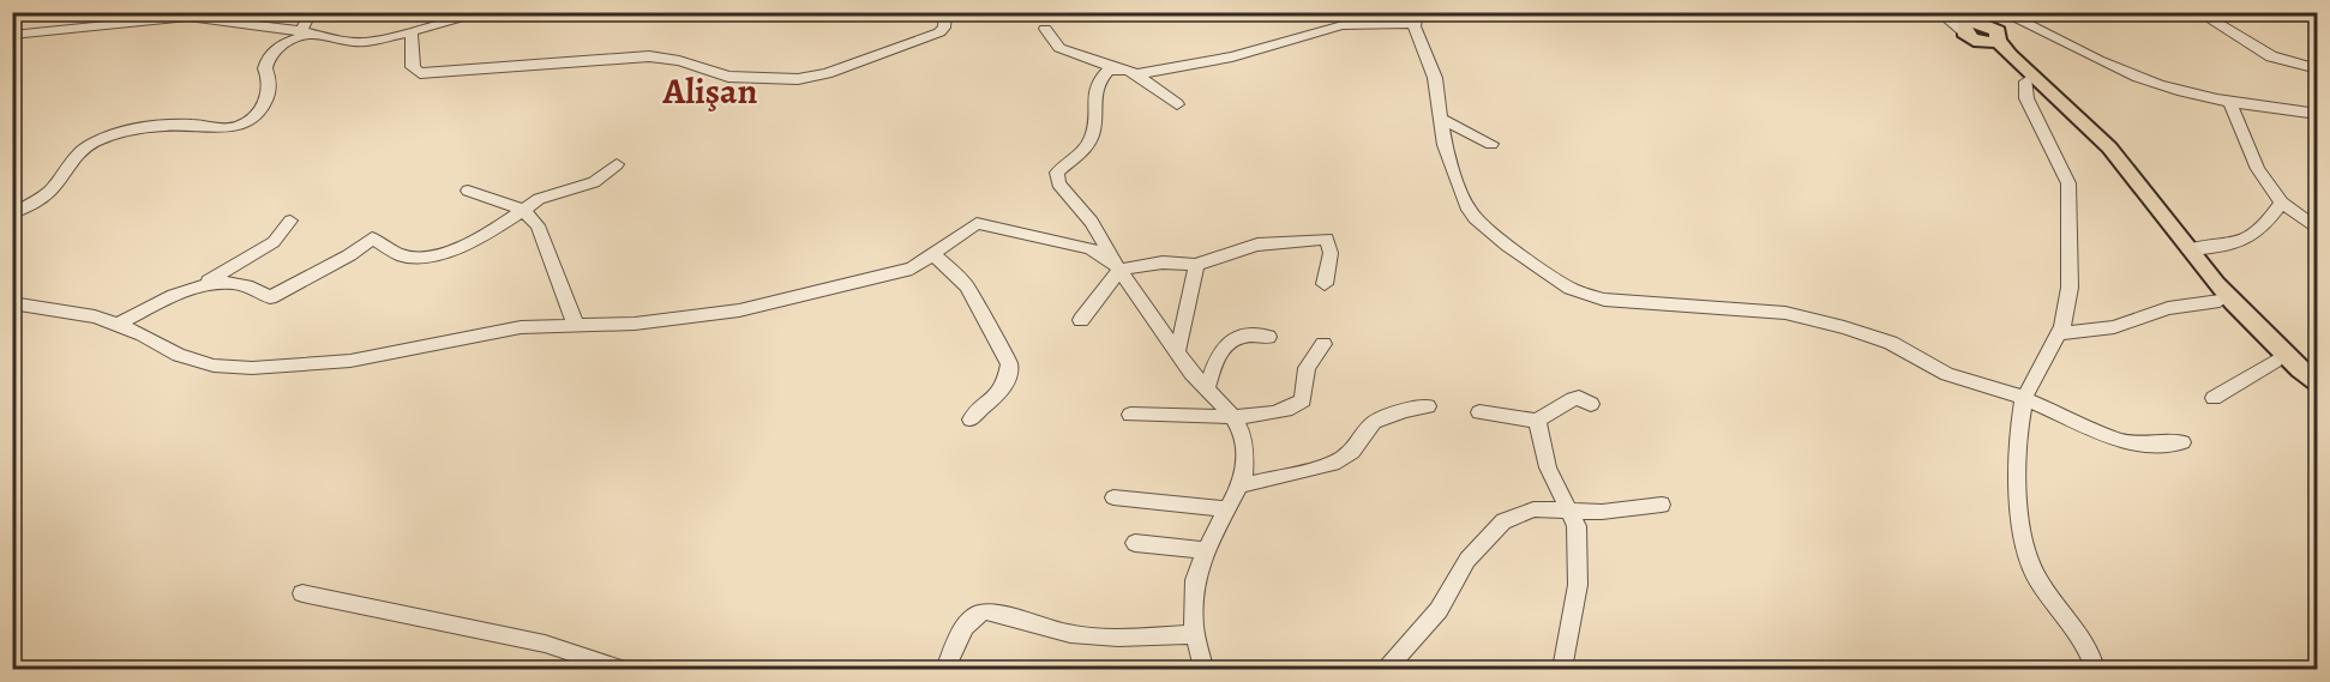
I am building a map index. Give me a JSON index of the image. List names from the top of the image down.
{
  "districts": ["Alişan"]
}
